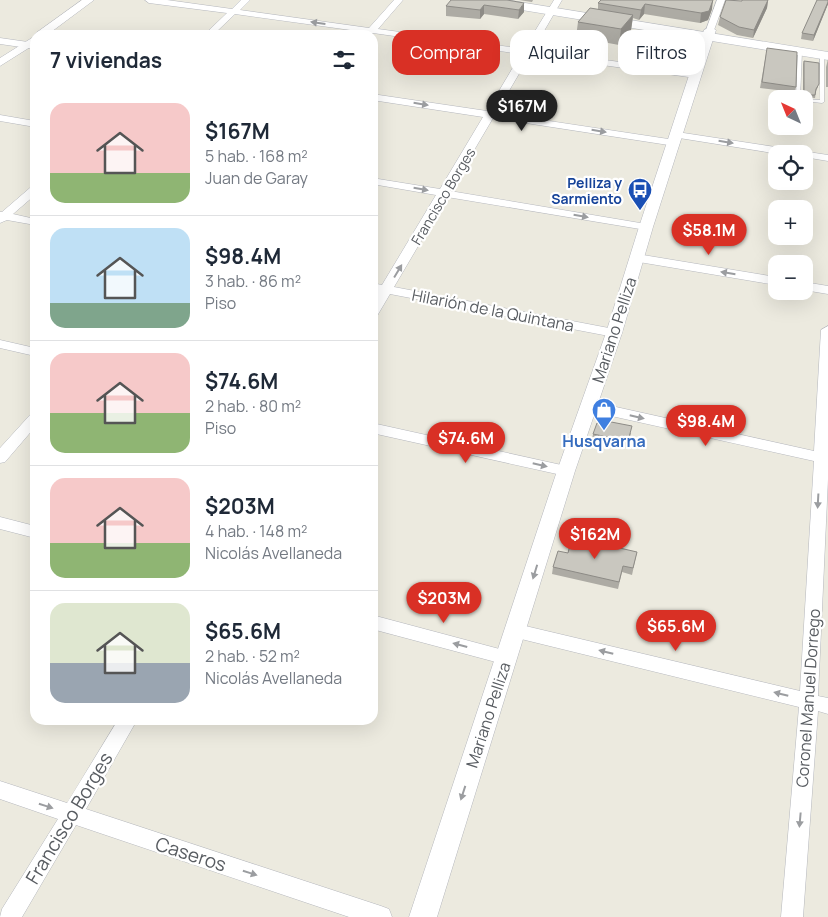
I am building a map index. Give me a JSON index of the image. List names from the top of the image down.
{
  "streets": {
    "street": [
      "Francisco Borges",
      "Hilarión de la Quintana",
      "Mariano Pelliza",
      "Coronel Manuel Dorrego",
      "Caseros"
    ]
  },
  "crossings": [
    ["Francisco Borges", "Hilarión de la Quintana"],
    ["Francisco Borges", "Caseros"],
    ["Hilarión de la Quintana", "Mariano Pelliza"]
  ],
  "one_way": ["Mariano Pelliza", "Coronel Manuel Dorrego", "Caseros"],
  "places": {
    "bus stop": ["Pelliza y Sarmiento"],
    "shop": ["Husqvarna"]
  },
  "north": "top left",
  "page": {
    "chip": ["Comprar", "Alquilar", "Filtros"],
    "heading": "7 viviendas",
    "map_buttons": ["+", "−"],
    "price": [
      "$167M",
      "$58.1M",
      "$98.4M",
      "$74.6M",
      "$162M",
      "$203M",
      "$65.6M"
    ],
    "list": [
      {
        "name": "$167M",
        "note": "5 hab. · 168 m² · Juan de Garay"
      },
      {
        "name": "$98.4M",
        "note": "3 hab. · 86 m² · Piso"
      },
      {
        "name": "$74.6M",
        "note": "2 hab. · 80 m² · Piso"
      },
      {
        "name": "$203M",
        "note": "4 hab. · 148 m² · Nicolás Avellaneda"
      },
      {
        "name": "$65.6M",
        "note": "2 hab. · 52 m² · Nicolás Avellaneda"
      }
    ]
  }
}
